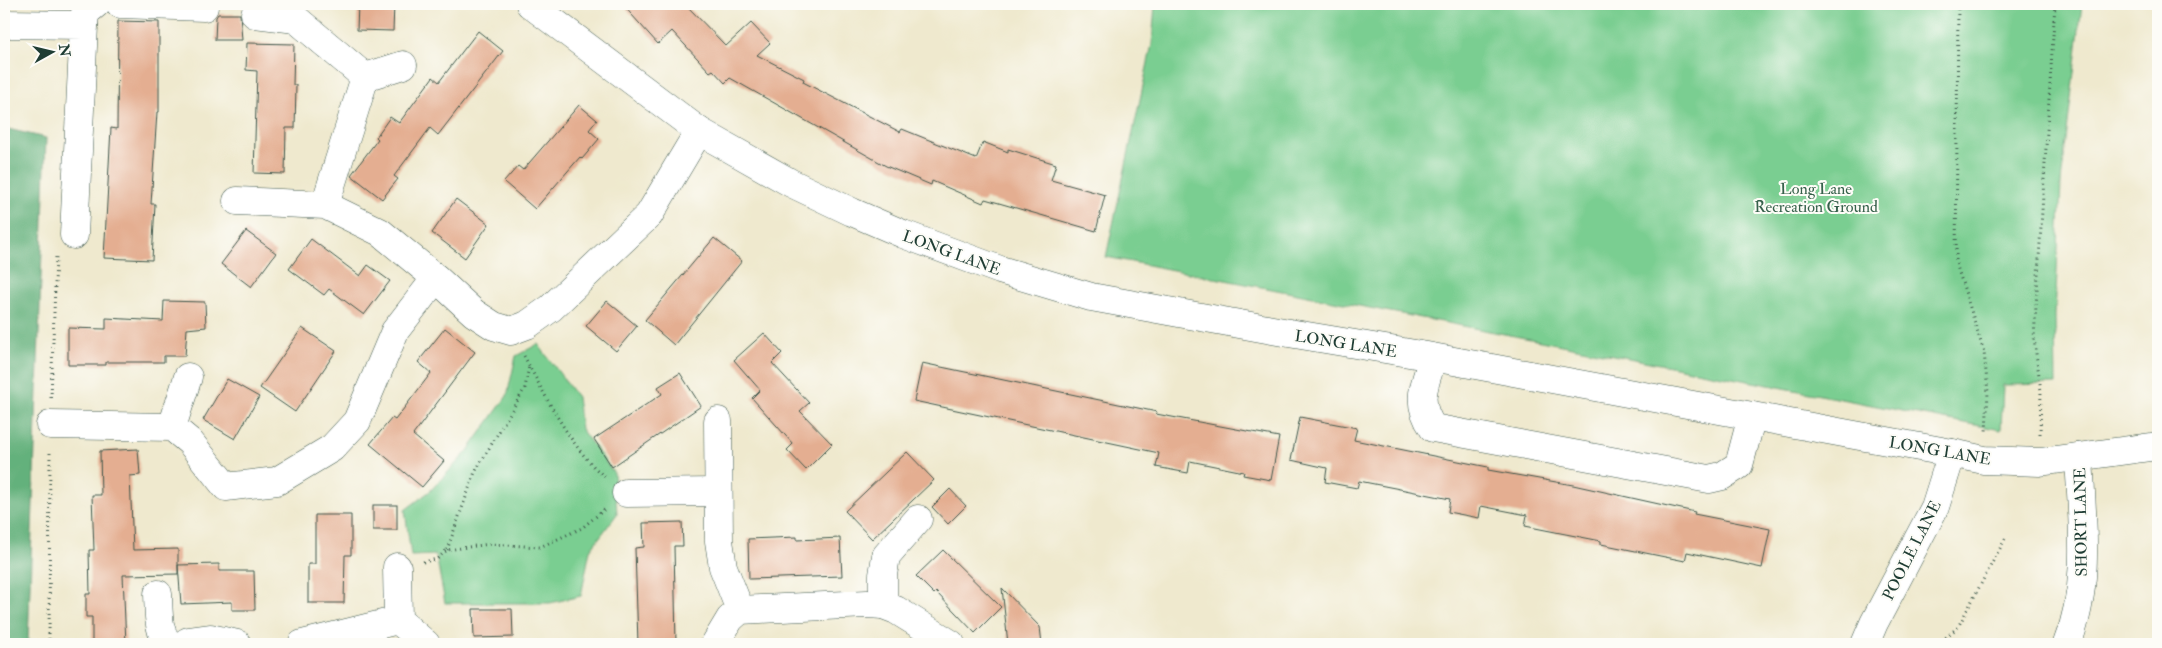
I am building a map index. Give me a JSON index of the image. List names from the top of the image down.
{
  "streets": {
    "street": ["LONG LANE", "SHORT LANE", "POOLE LANE"]
  },
  "crossings": [
    ["LONG LANE", "SHORT LANE"],
    ["LONG LANE", "POOLE LANE"]
  ],
  "parks": ["Long Lane Recreation Ground"],
  "north": "right"
}
